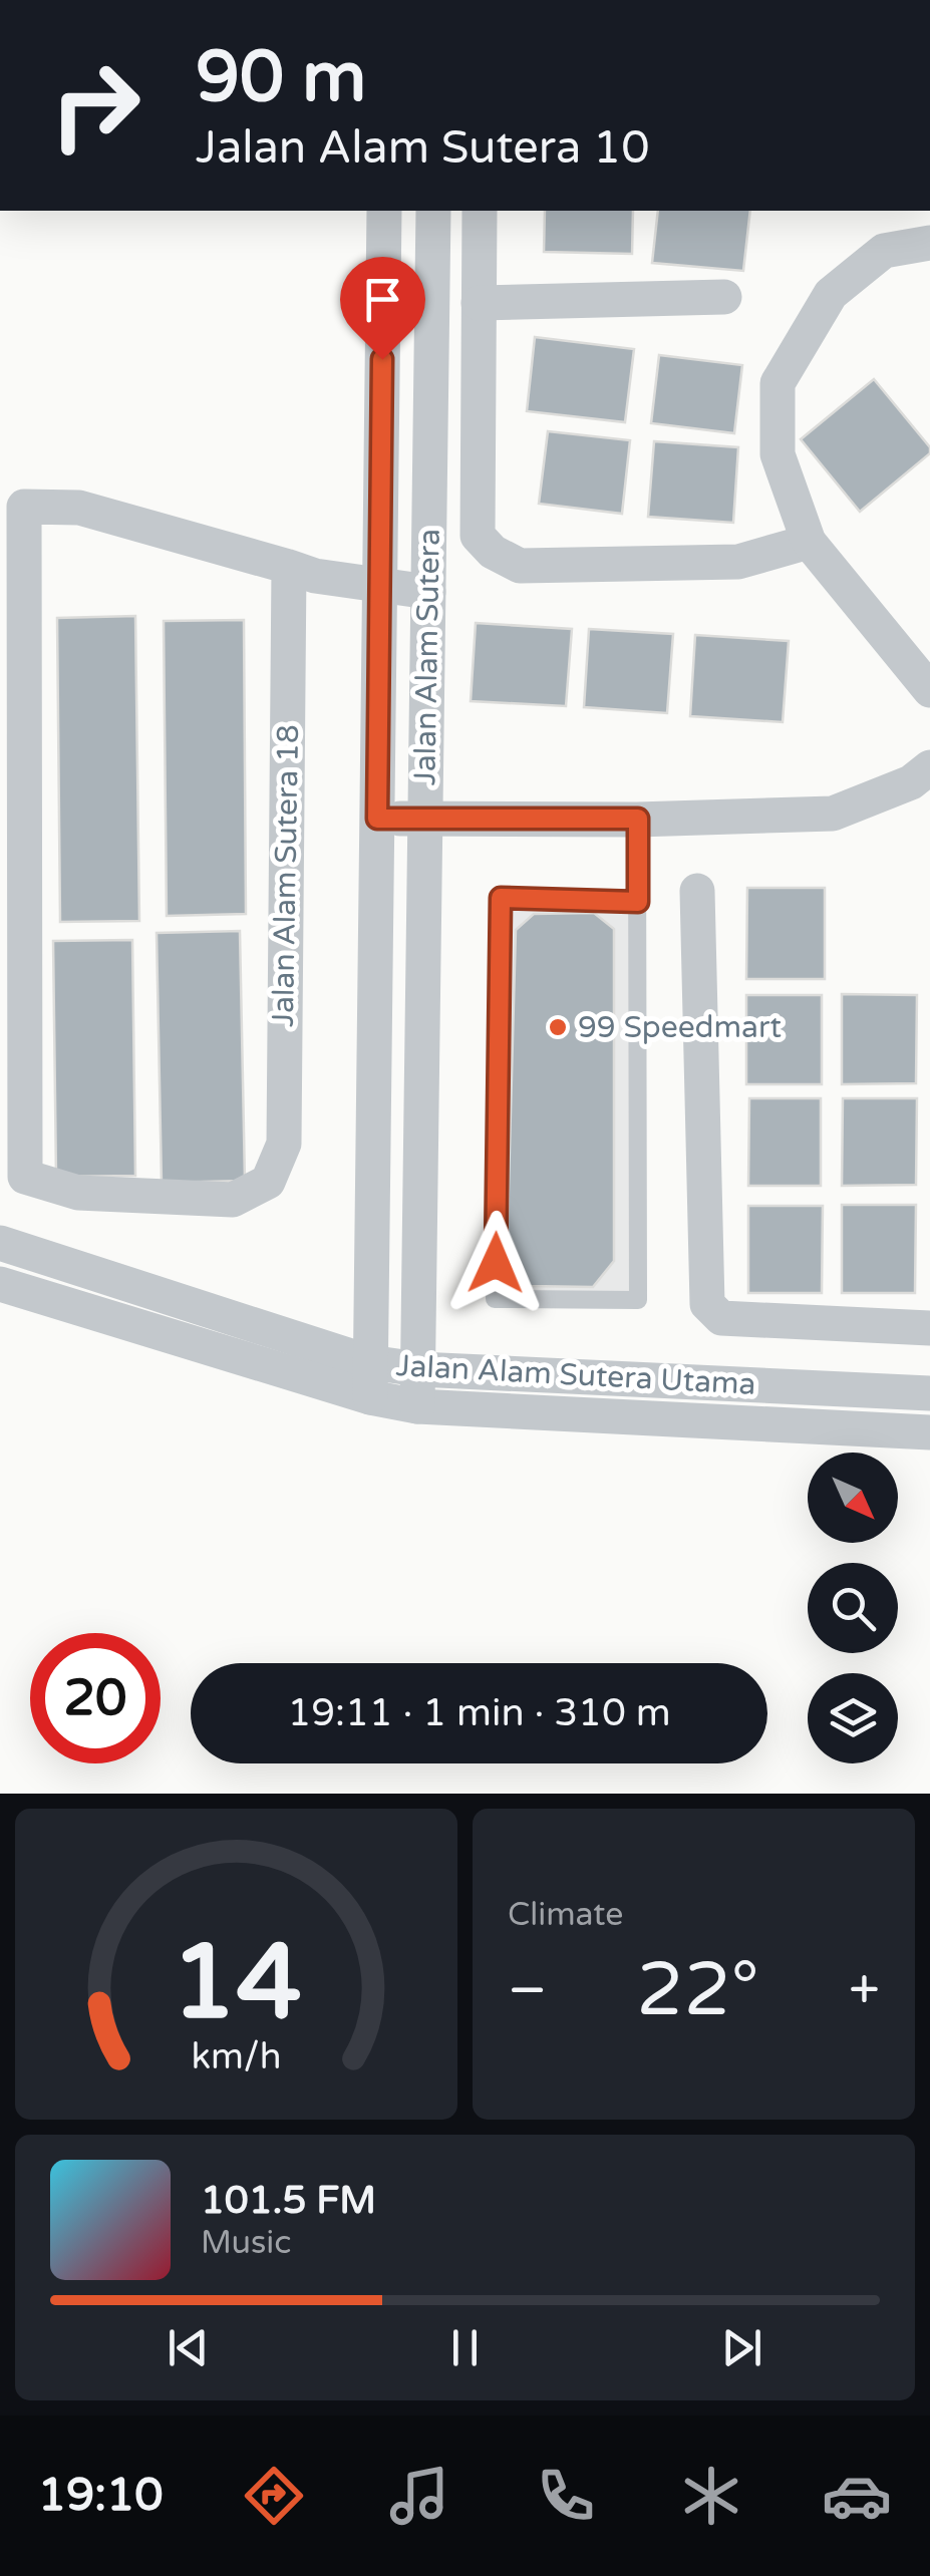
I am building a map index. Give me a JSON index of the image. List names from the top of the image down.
{
  "streets": {
    "street": ["Jalan Alam Sutera", "Jalan Alam Sutera 18", "Jalan Alam Sutera Utama"]
  },
  "crossings": [
    ["Jalan Alam Sutera", "Jalan Alam Sutera Utama"]
  ],
  "places": ["99 Speedmart"],
  "north": "bottom right",
  "page": {
    "turn": ["90 m", "Jalan Alam Sutera 10"],
    "limit": "20",
    "trip": "19:11 · 1 min · 310 m",
    "tile": "Climate",
    "heat": ["−", "22°", "+"],
    "song": ["101.5 FM", "Music"],
    "tabs": "19:10",
    "gauge": ["14", "km/h"]
  }
}
